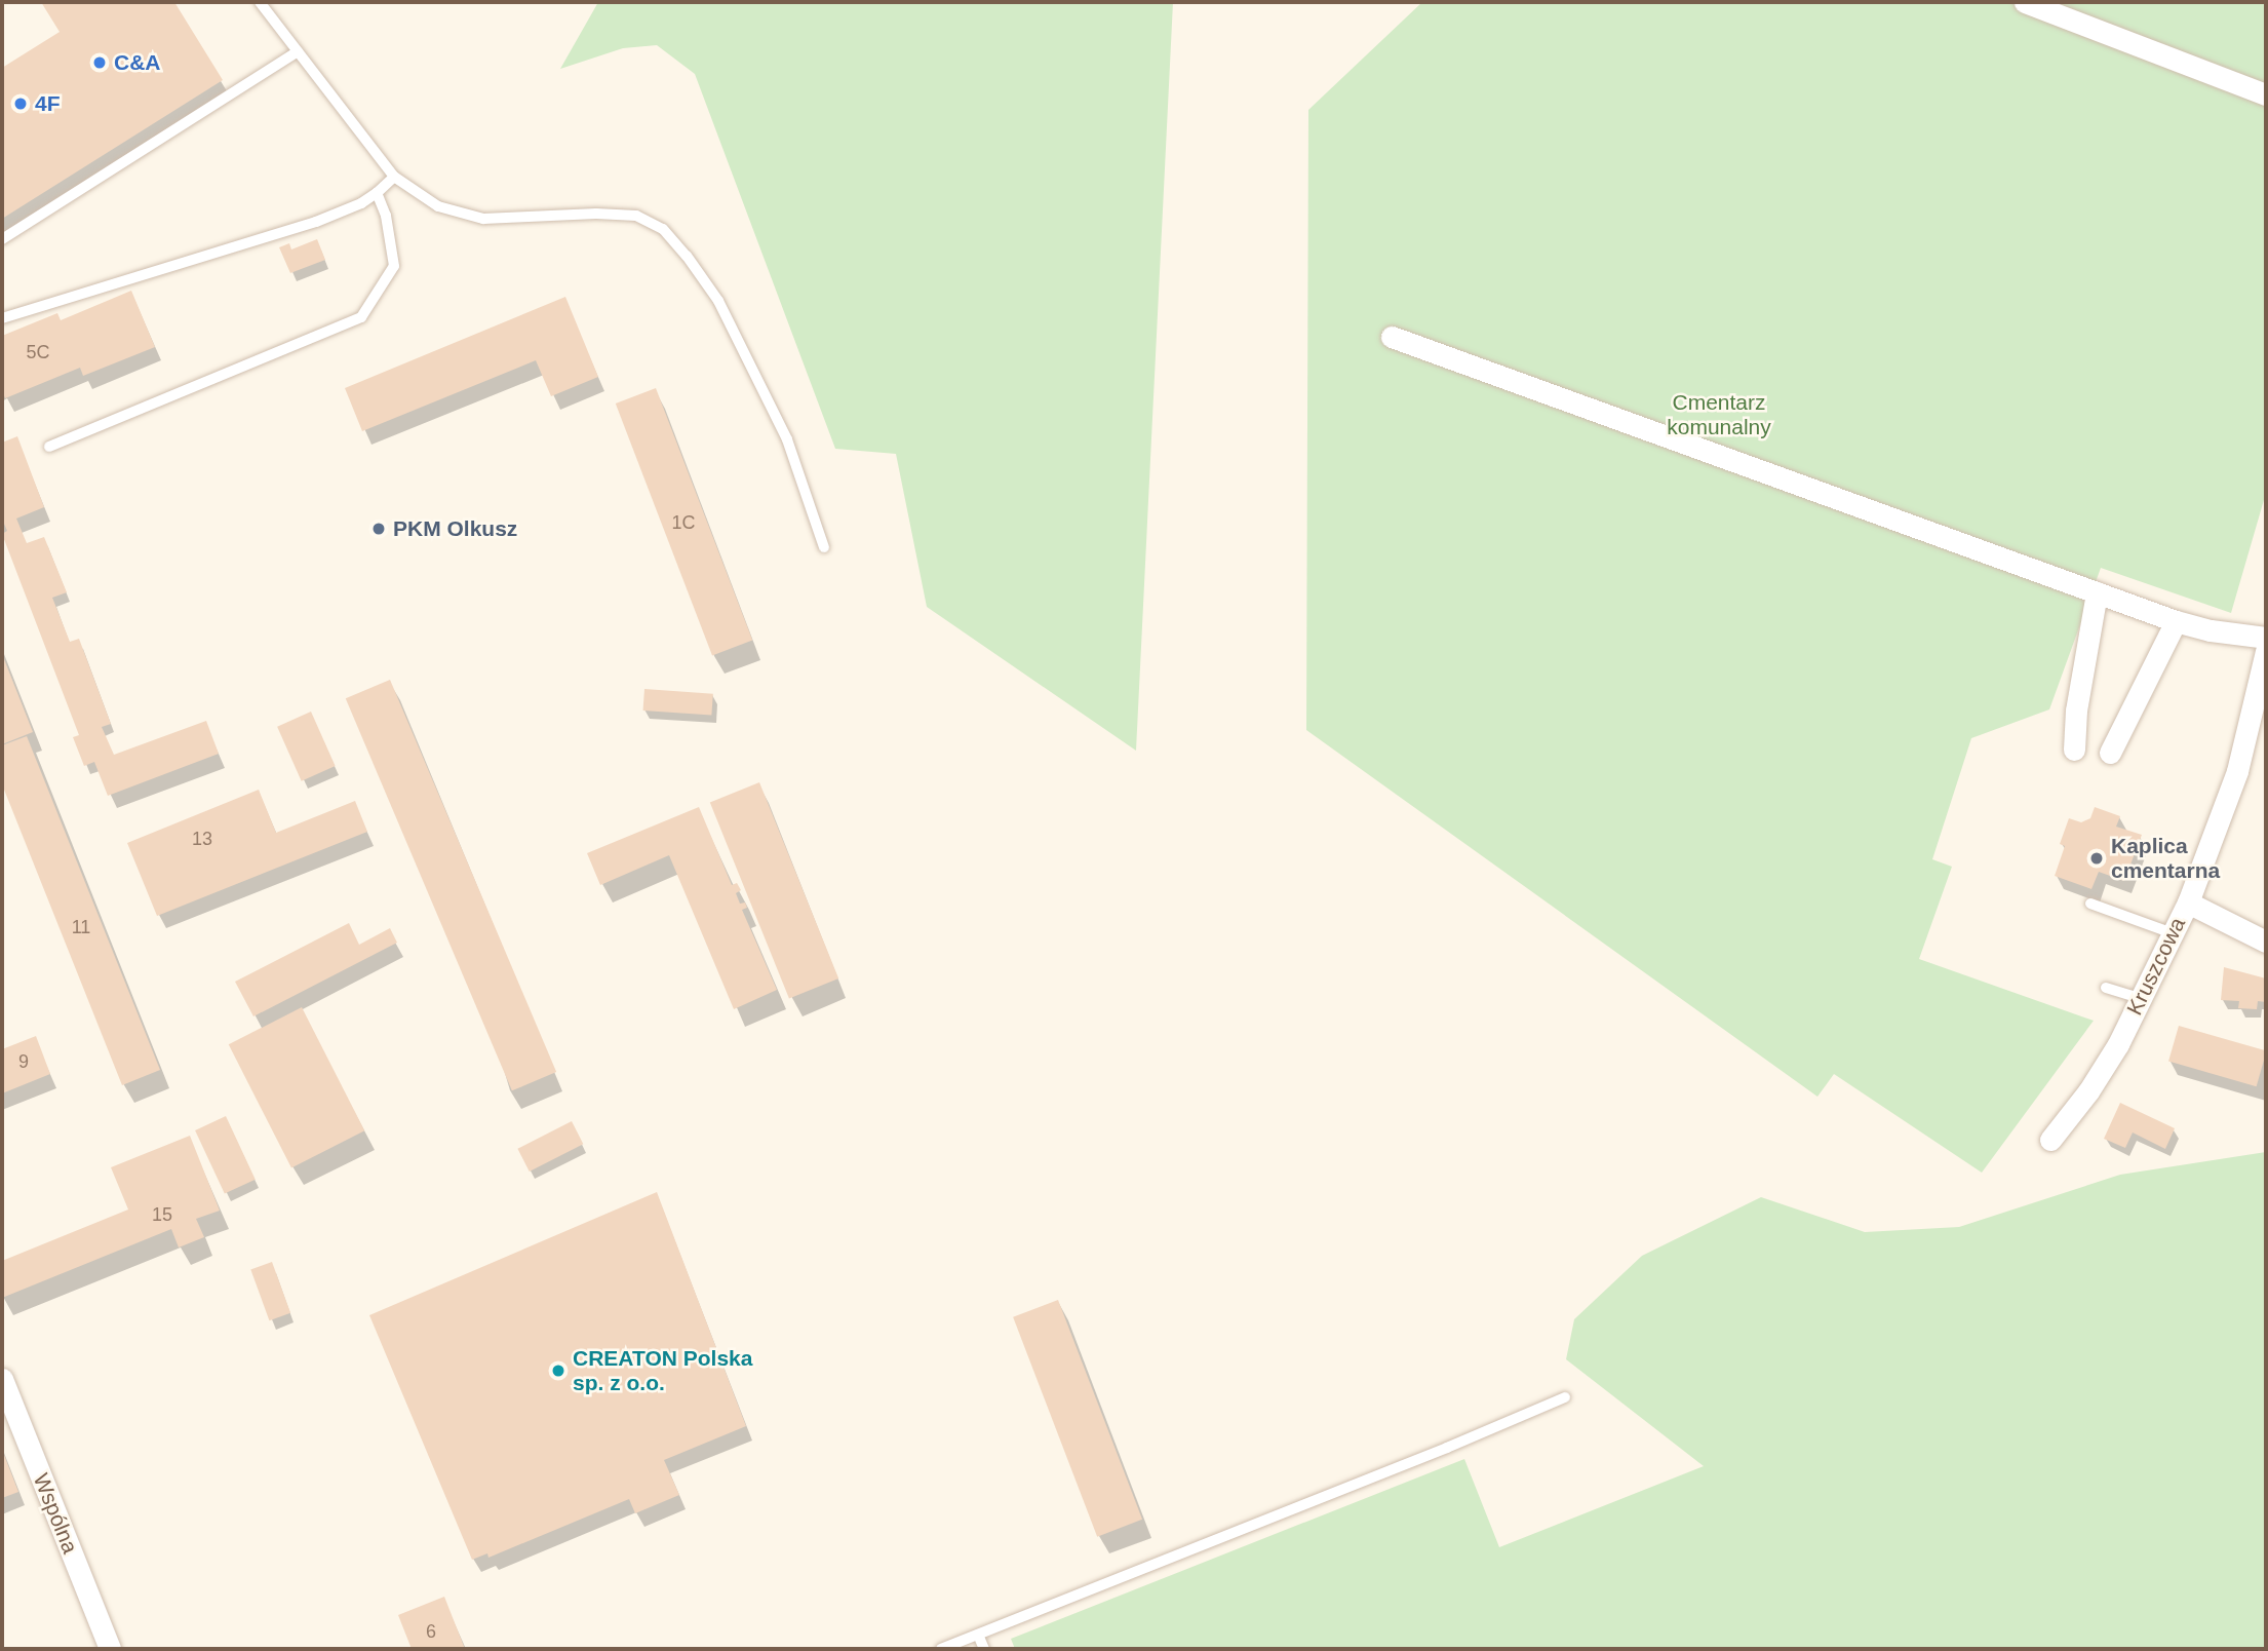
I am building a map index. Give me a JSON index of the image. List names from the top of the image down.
{
  "streets": {
    "street": ["Kruszcowa", "Wspólna"]
  },
  "parks": ["Cmentarz komunalny"],
  "places": [
    "C&A",
    "4F",
    "PKM Olkusz",
    "Kaplica cmentarna",
    "CREATON Polska sp. z o.o."
  ],
  "house_numbers": [
    "5C",
    "1C",
    "13",
    "11",
    "9",
    "15",
    "6"
  ]
}
